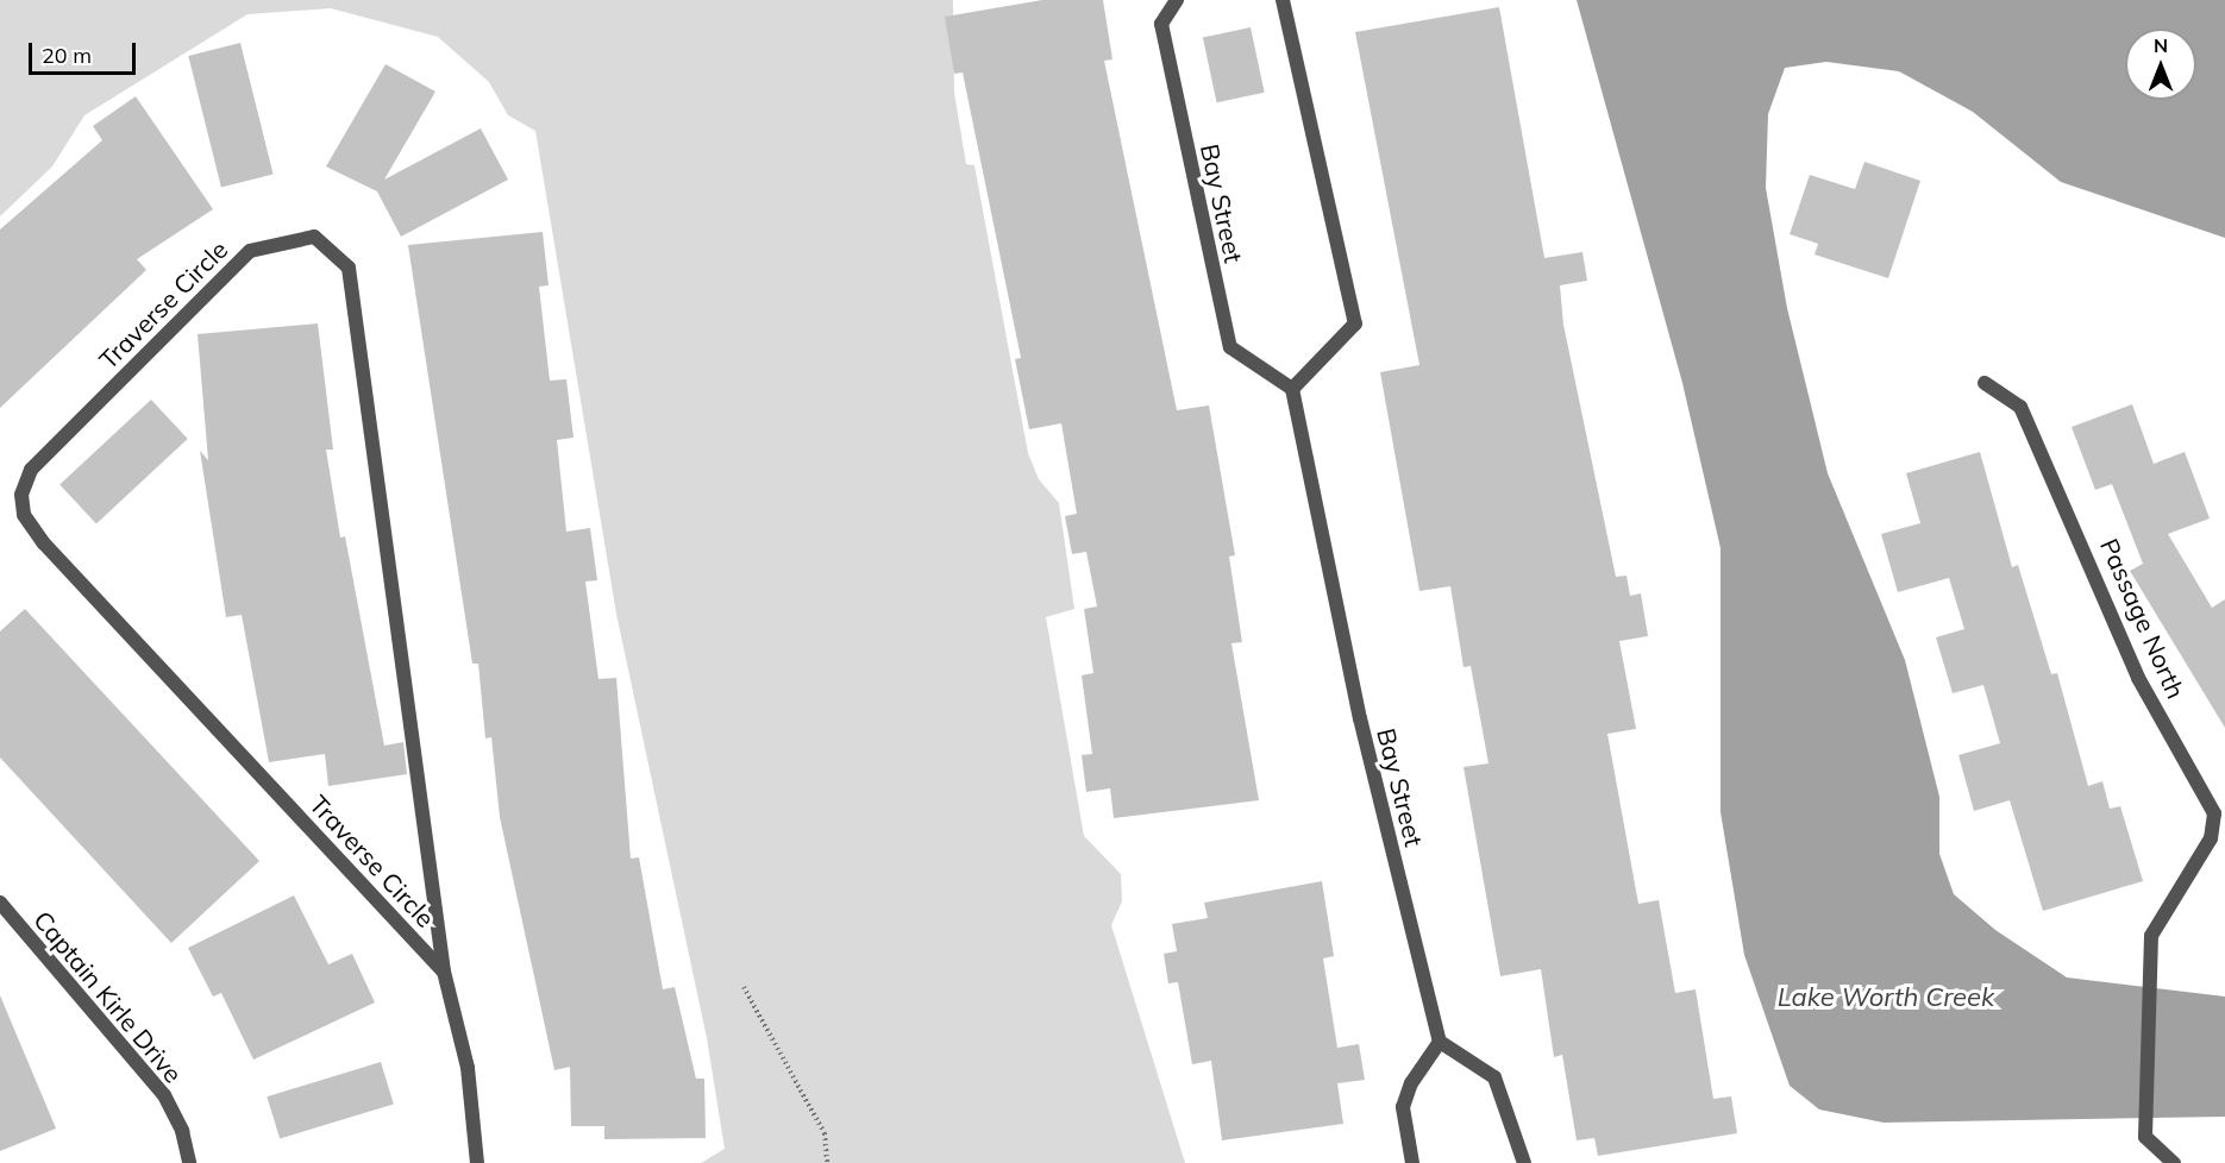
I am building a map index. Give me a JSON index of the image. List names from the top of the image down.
{
  "streets": {
    "street": [
      "Bay Street",
      "Traverse Circle",
      "Passage North",
      "Captain Kirle Drive"
    ]
  },
  "water": ["Lake Worth Creek"],
  "scale_bar": "20 m",
  "north": "top"
}
